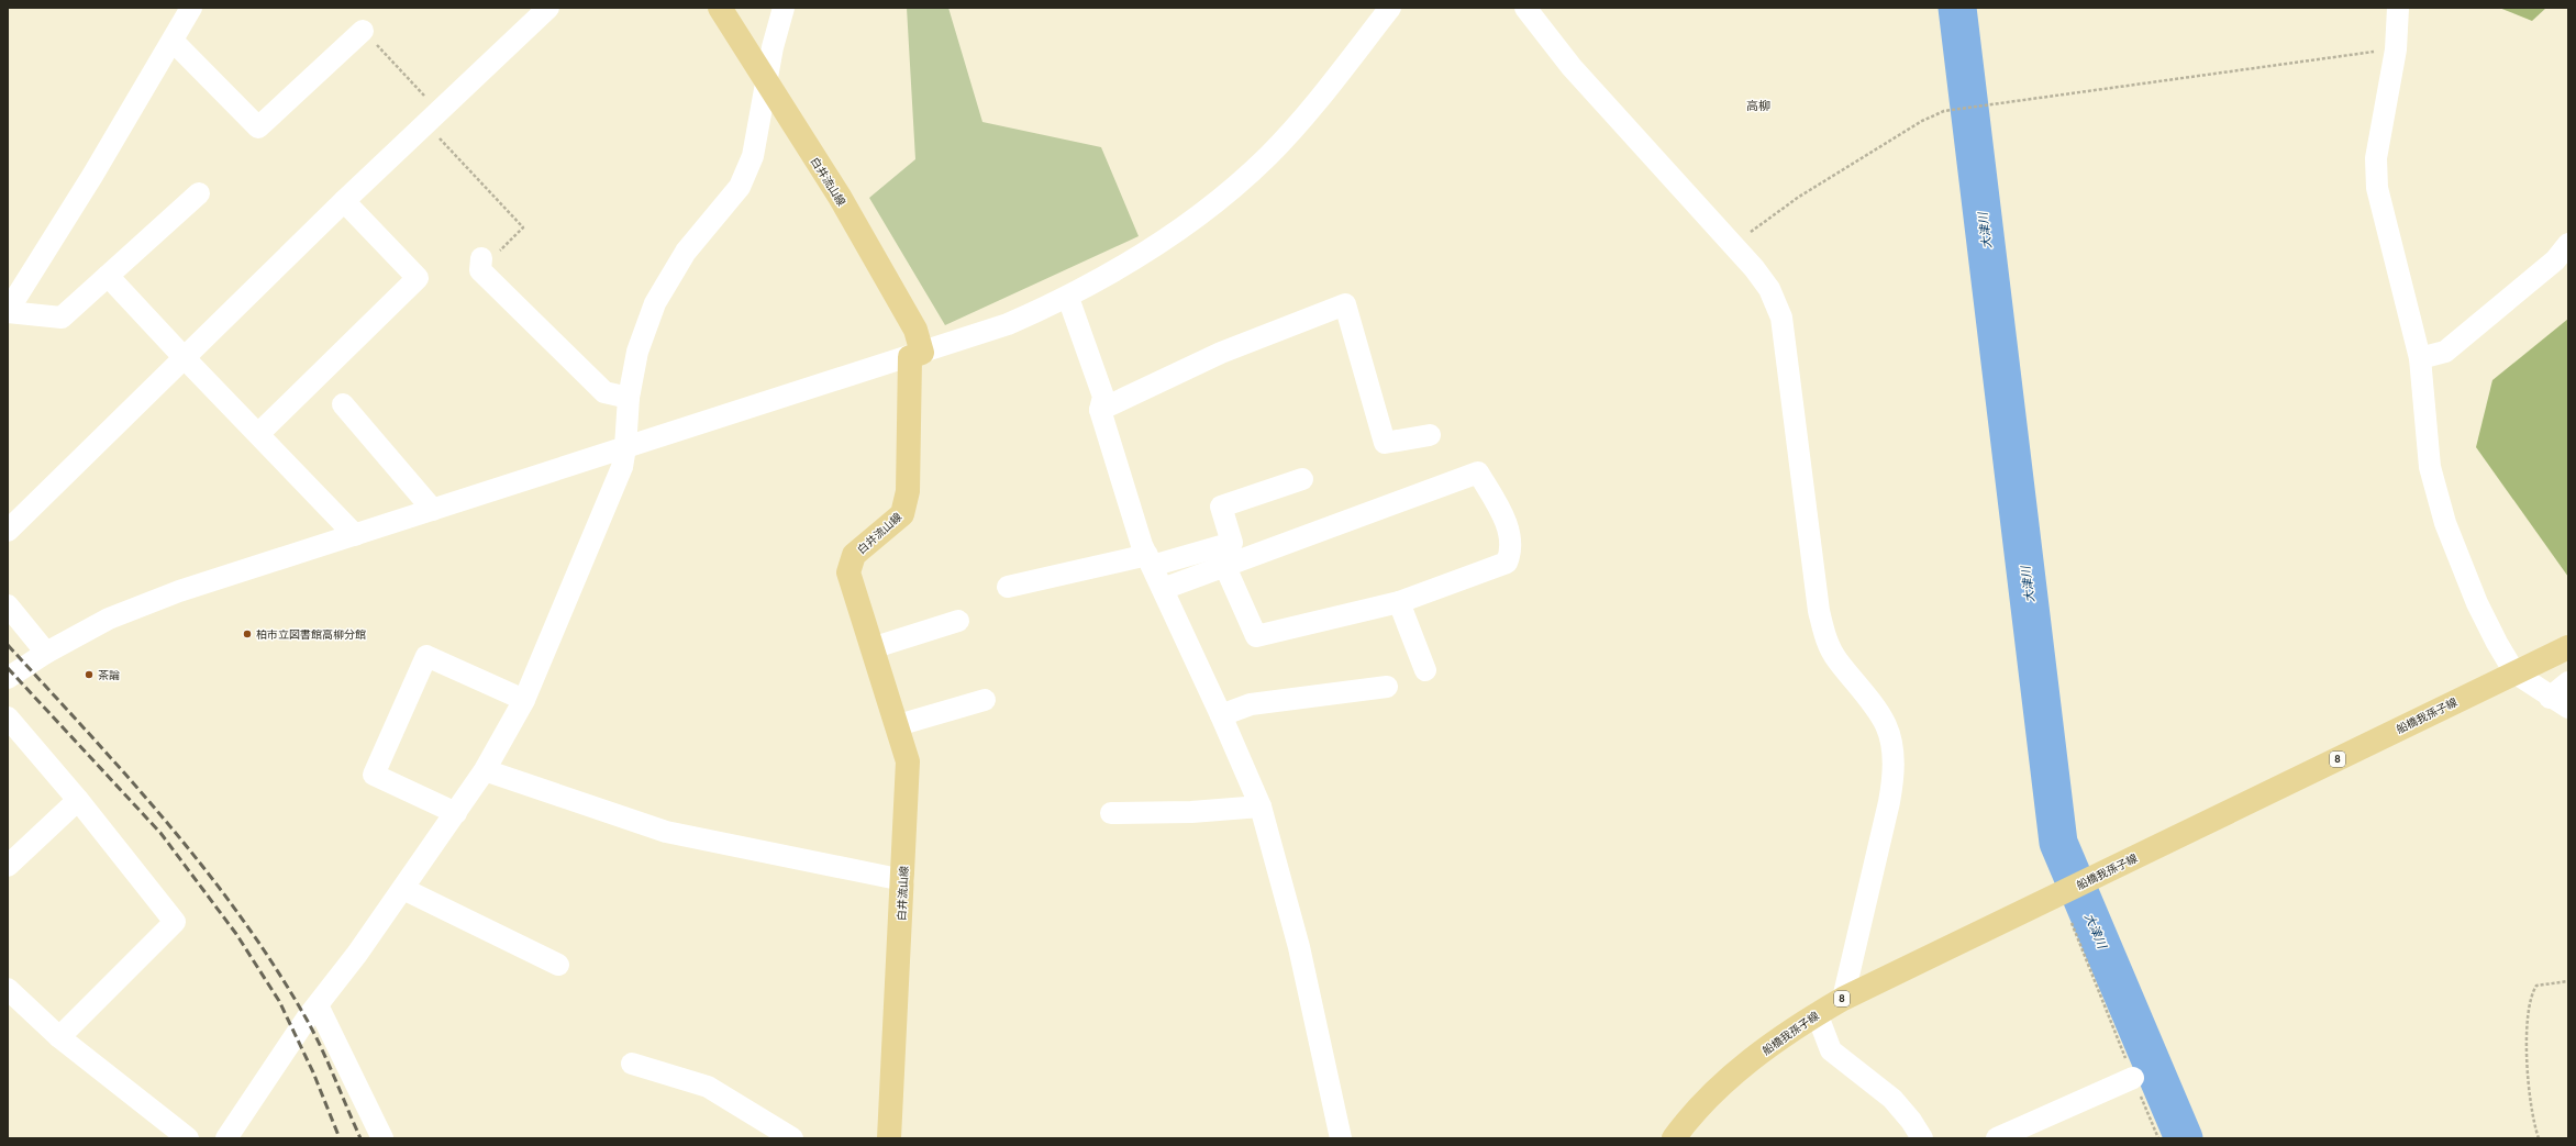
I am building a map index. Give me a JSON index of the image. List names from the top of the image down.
{
  "streets": {
    "main road": ["白井流山線", "船橋我孫子線", "8"]
  },
  "districts": ["高柳"],
  "water": ["大津川"],
  "places": ["柏市立図書館高柳分館", "茶論"]
}
